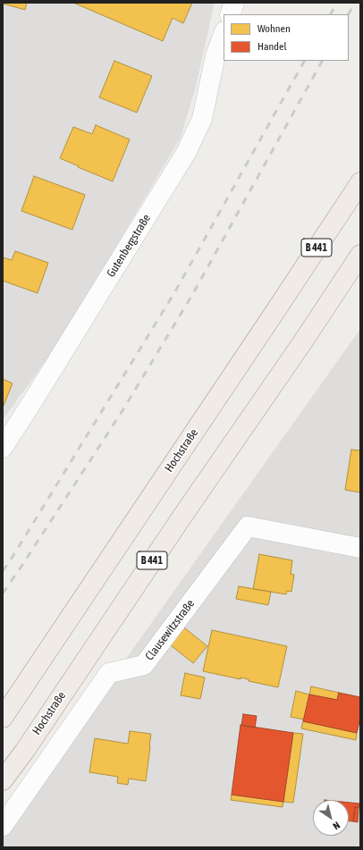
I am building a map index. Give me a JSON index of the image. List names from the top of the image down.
{
  "streets": {
    "main road": ["B 441", "Hochstraße"],
    "street": ["Gutenbergstraße", "Clausewitzstraße"]
  },
  "legend": ["Wohnen", "Handel"],
  "north": "bottom right"
}
